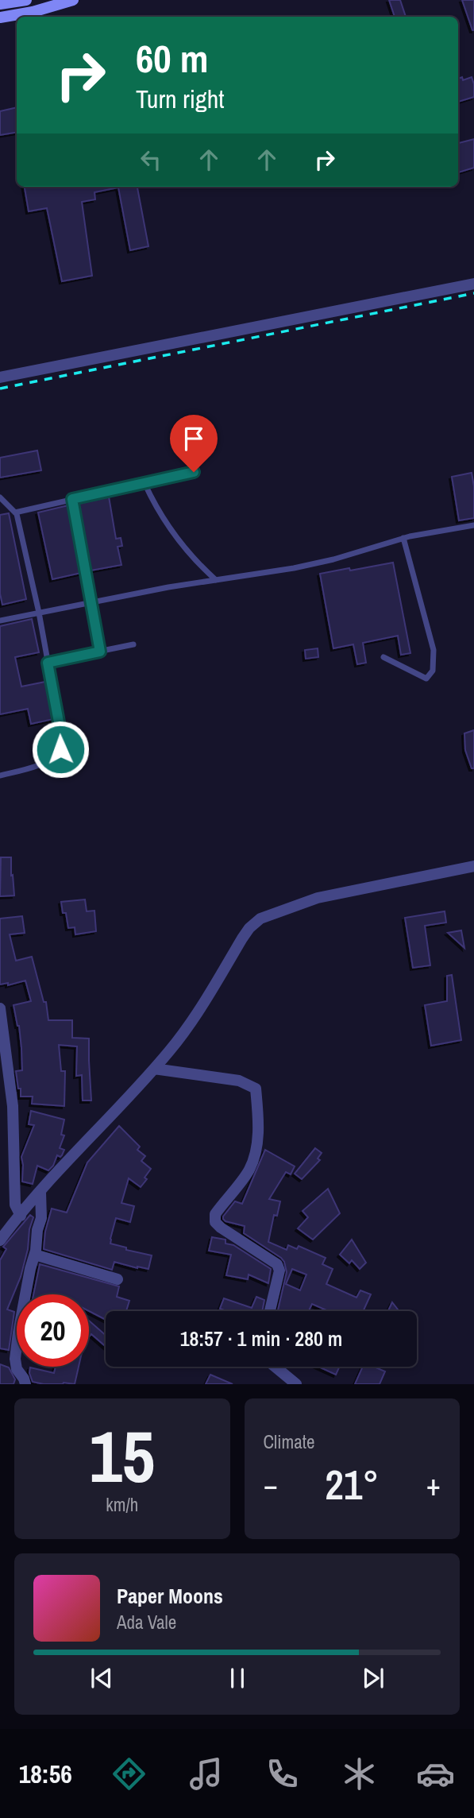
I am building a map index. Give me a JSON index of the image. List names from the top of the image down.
{
  "page": {
    "turn": ["60 m", "Turn right"],
    "limit": "20",
    "trip": "18:57 · 1 min · 280 m",
    "tile": [
      ["15", "km/h"],
      "Climate"
    ],
    "heat": ["−", "21°", "+"],
    "song": ["Paper Moons", "Ada Vale"],
    "tabs": "18:56"
  }
}
